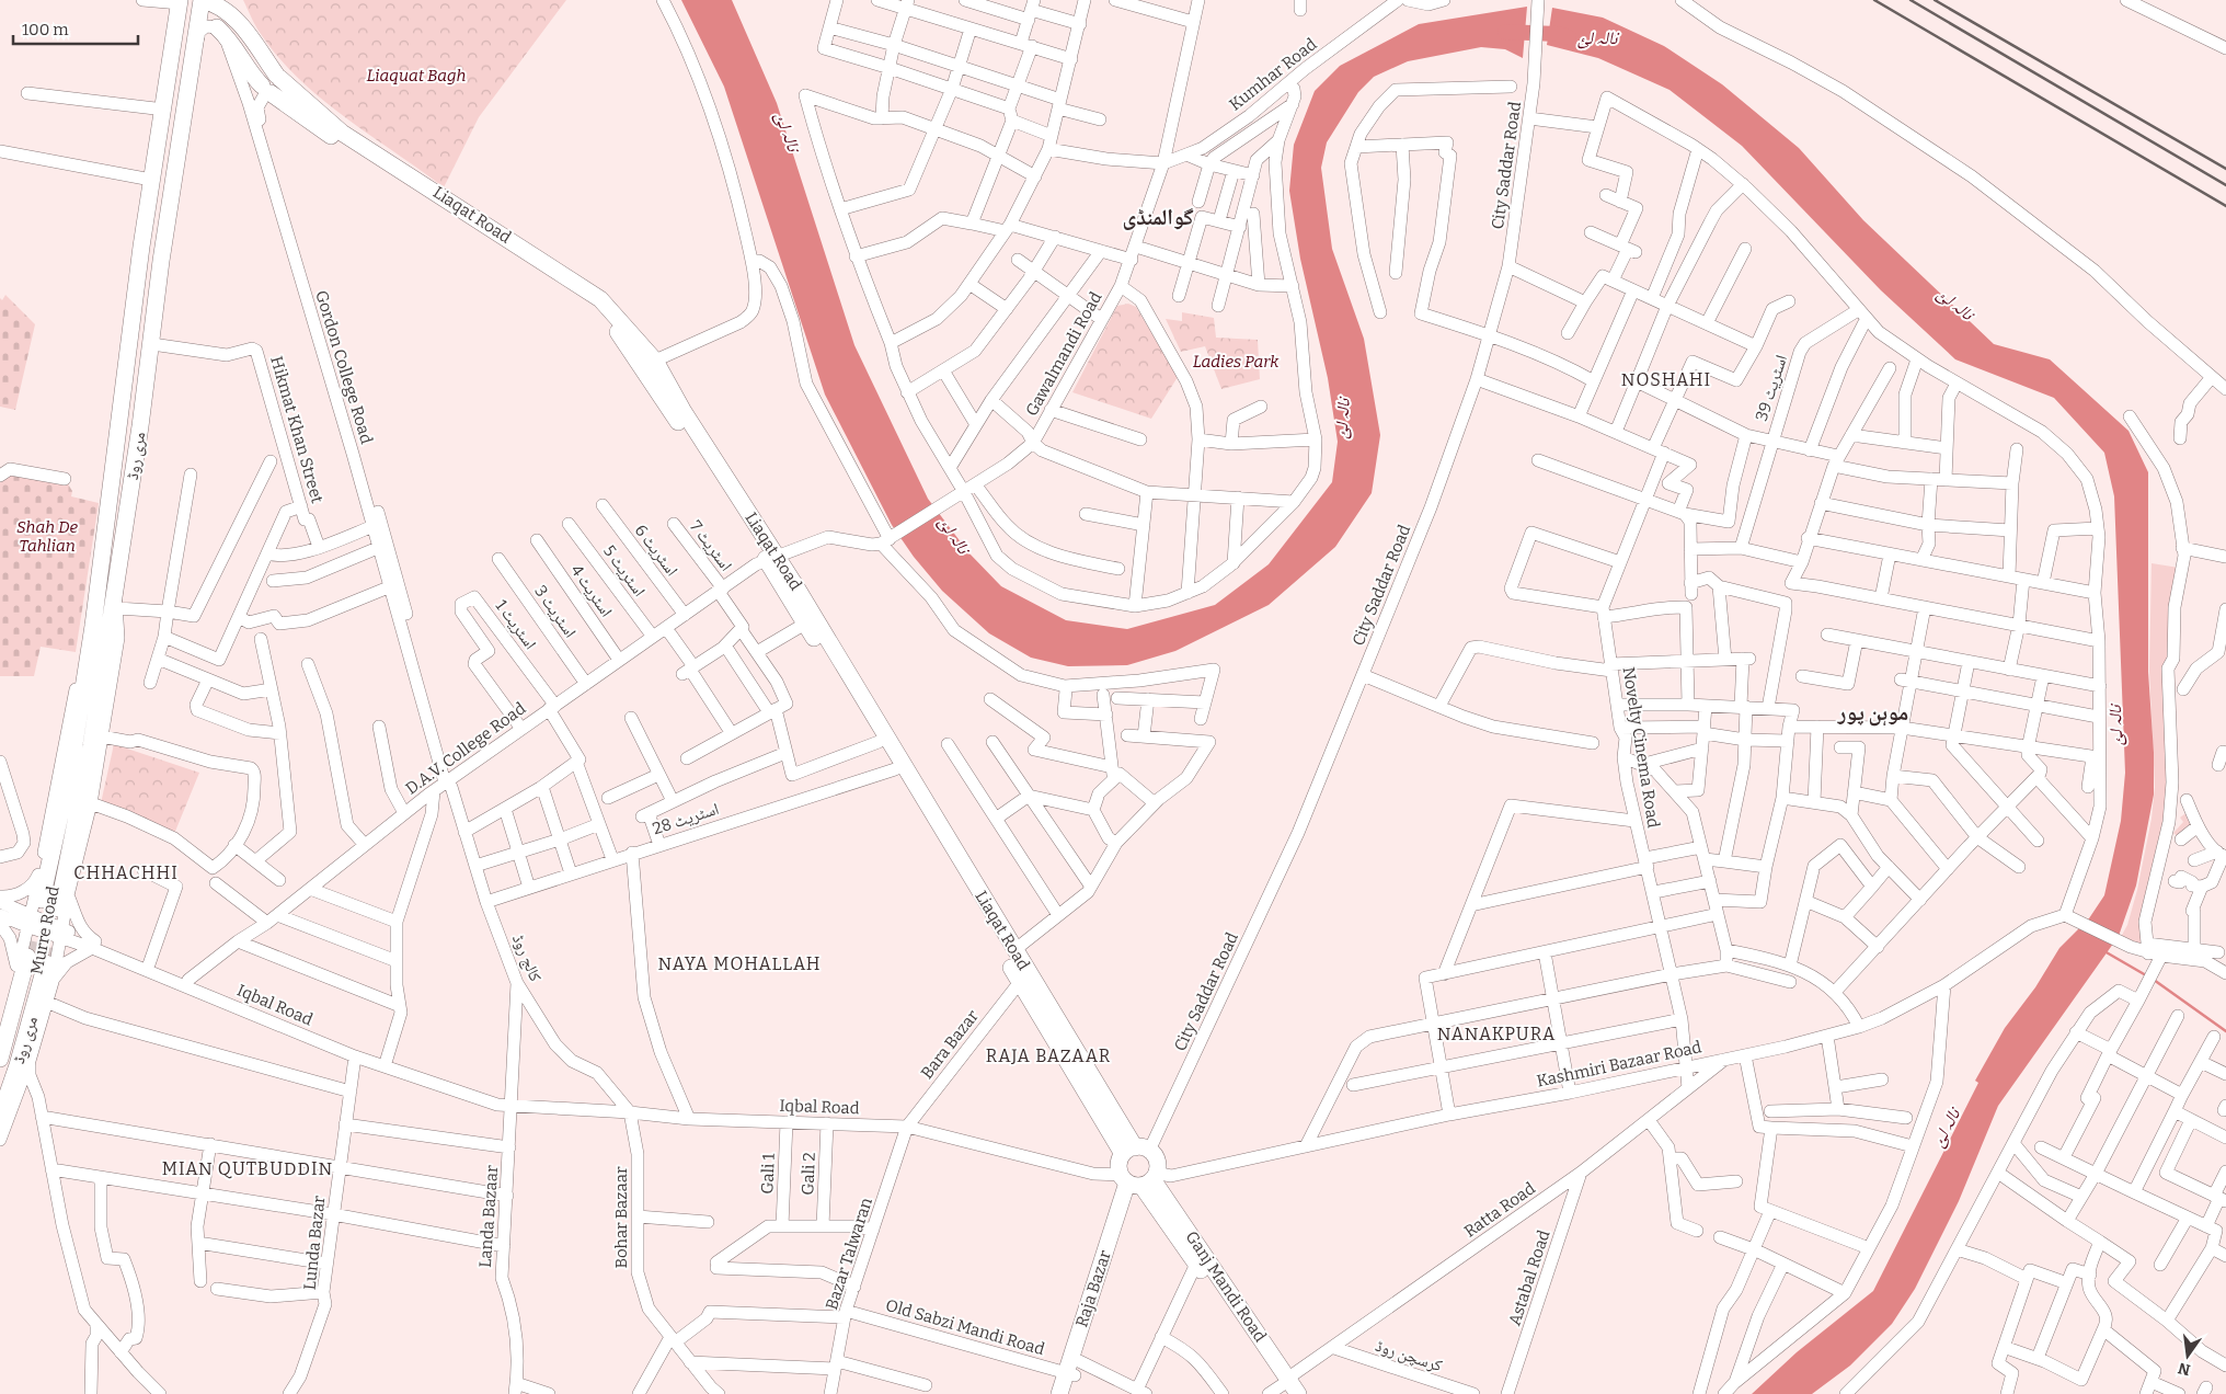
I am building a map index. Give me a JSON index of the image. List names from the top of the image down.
{
  "streets": {
    "main road": ["Liaqat Road", "مری روڈ", "Ganj Mandi Road"],
    "street": [
      "Kumhar Road",
      "City Saddar Road",
      "Gawalmandi Road",
      "Gordon College Road",
      "اسٹریٹ 39",
      "Hikmat Khan Street",
      "اسٹریٹ 7",
      "اسٹریٹ 6",
      "اسٹریٹ 5",
      "اسٹریٹ 4",
      "اسٹریٹ 3",
      "اسٹریٹ 1",
      "Novelty Cinema Road",
      "D.A.V. College Road",
      "اسٹریٹ 28",
      "Murre Road",
      "کالج روڈ",
      "Iqbal Road",
      "Bara Bazar",
      "Kashmiri Bazaar Road",
      "Gali 1",
      "Gali 2",
      "Ratta Road",
      "Landa Bazaar",
      "Bohar Bazaar",
      "Lunda Bazar",
      "Bazar Talwaran",
      "Astabal Road",
      "Old Sabzi Mandi Road",
      "کرسچن روڈ"
    ]
  },
  "crossings": [
    ["Kumhar Road", "Gawalmandi Road"],
    ["City Saddar Road", "Liaqat Road"],
    ["Liaqat Road", "Gordon College Road"],
    ["Liaqat Road", "مری روڈ"],
    ["Liaqat Road", "D.A.V. College Road"],
    ["Liaqat Road", "اسٹریٹ 28"],
    ["Liaqat Road", "Bara Bazar"],
    ["Gordon College Road", "D.A.V. College Road"],
    ["Gordon College Road", "کالج روڈ"],
    ["Hikmat Khan Street", "مری روڈ"],
    ["مری روڈ", "Murre Road"],
    ["اسٹریٹ 7", "D.A.V. College Road"],
    ["اسٹریٹ 6", "D.A.V. College Road"],
    ["اسٹریٹ 5", "D.A.V. College Road"],
    ["اسٹریٹ 4", "D.A.V. College Road"],
    ["اسٹریٹ 3", "D.A.V. College Road"],
    ["اسٹریٹ 1", "D.A.V. College Road"],
    ["Novelty Cinema Road", "Kashmiri Bazaar Road"],
    ["Novelty Cinema Road", "Ratta Road"],
    ["D.A.V. College Road", "کالج روڈ"],
    ["D.A.V. College Road", "Iqbal Road"],
    ["اسٹریٹ 28", "کالج روڈ"],
    ["Murre Road", "Iqbal Road"],
    ["کالج روڈ", "Iqbal Road"],
    ["کالج روڈ", "Landa Bazaar"],
    ["کالج روڈ", "Bohar Bazaar"],
    ["Iqbal Road", "Bara Bazar"],
    ["Iqbal Road", "Kashmiri Bazaar Road"],
    ["Iqbal Road", "Gali 1"],
    ["Iqbal Road", "Gali 2"],
    ["Iqbal Road", "Landa Bazaar"],
    ["Iqbal Road", "Bohar Bazaar"],
    ["Iqbal Road", "Lunda Bazar"],
    ["Iqbal Road", "Bazar Talwaran"],
    ["Iqbal Road", "Ganj Mandi Road"],
    ["Bara Bazar", "Bazar Talwaran"],
    ["Kashmiri Bazaar Road", "Ratta Road"],
    ["Kashmiri Bazaar Road", "Ganj Mandi Road"],
    ["Ratta Road", "Astabal Road"],
    ["Ratta Road", "Ganj Mandi Road"],
    ["Ratta Road", "کرسچن روڈ"],
    ["Bohar Bazaar", "Old Sabzi Mandi Road"],
    ["Bazar Talwaran", "Old Sabzi Mandi Road"]
  ],
  "districts": [
    "گوالمنڈی",
    "NOSHAHI",
    "موہن پور",
    "CHHACHHI",
    "NAYA MOHALLAH",
    "NANAKPURA",
    "RAJA BAZAAR",
    "MIAN QUTBUDDIN"
  ],
  "water": ["نالہ لئ"],
  "parks": ["Liaquat Bagh", "Ladies Park", "Shah De Tahlian"],
  "scale_bar": "100 m",
  "north": "bottom"
}
